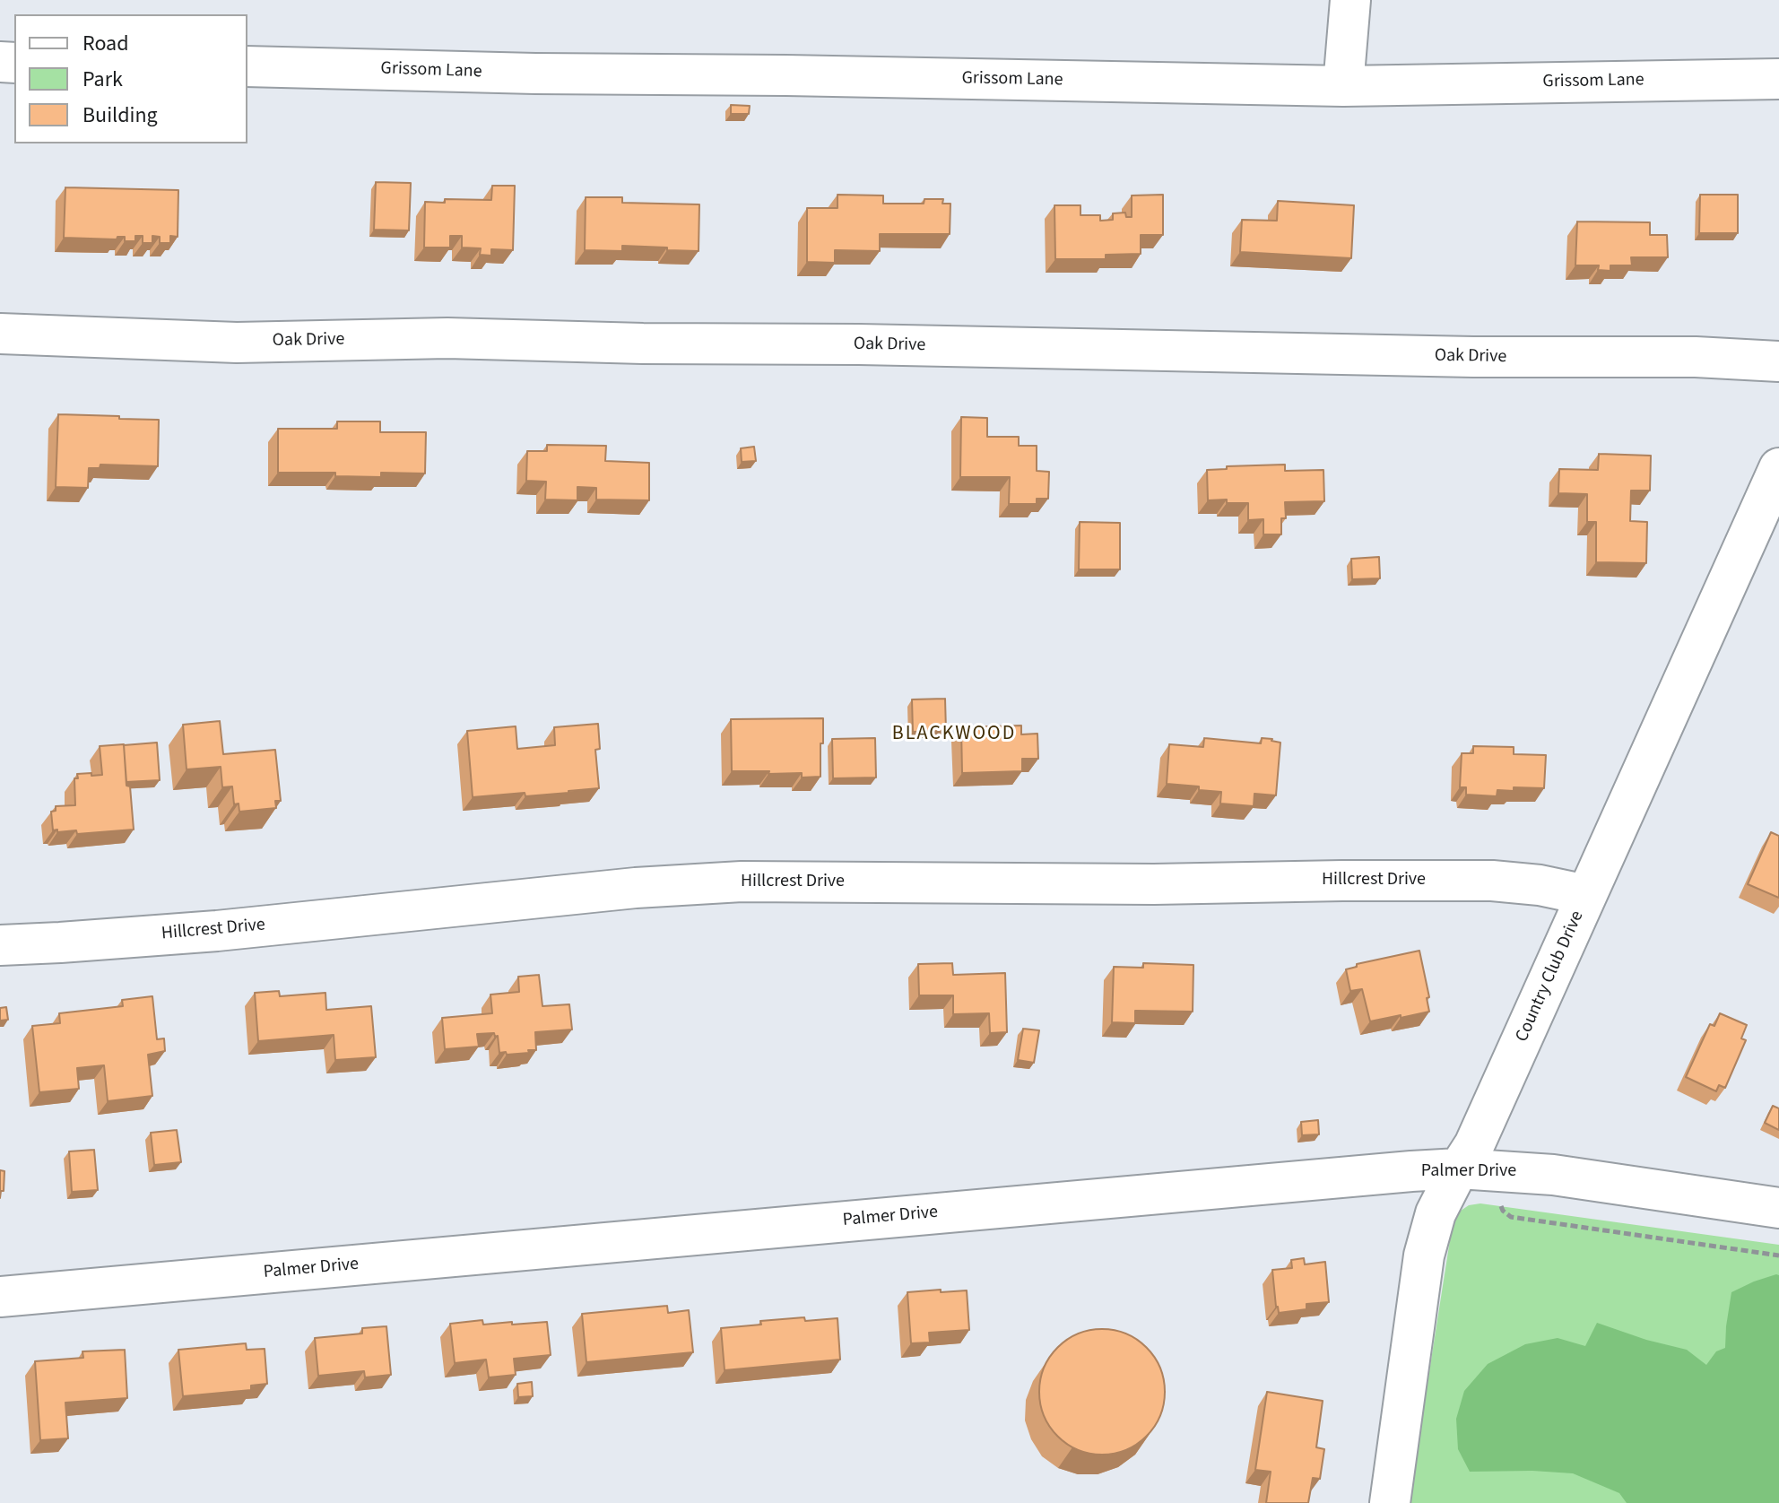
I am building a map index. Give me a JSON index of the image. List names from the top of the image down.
{
  "streets": {
    "street": [
      "Grissom Lane",
      "Oak Drive",
      "Hillcrest Drive",
      "Country Club Drive",
      "Palmer Drive"
    ]
  },
  "crossings": [
    ["Hillcrest Drive", "Country Club Drive"],
    ["Country Club Drive", "Palmer Drive"]
  ],
  "districts": ["BLACKWOOD"],
  "legend": ["Road", "Park", "Building"]
}
